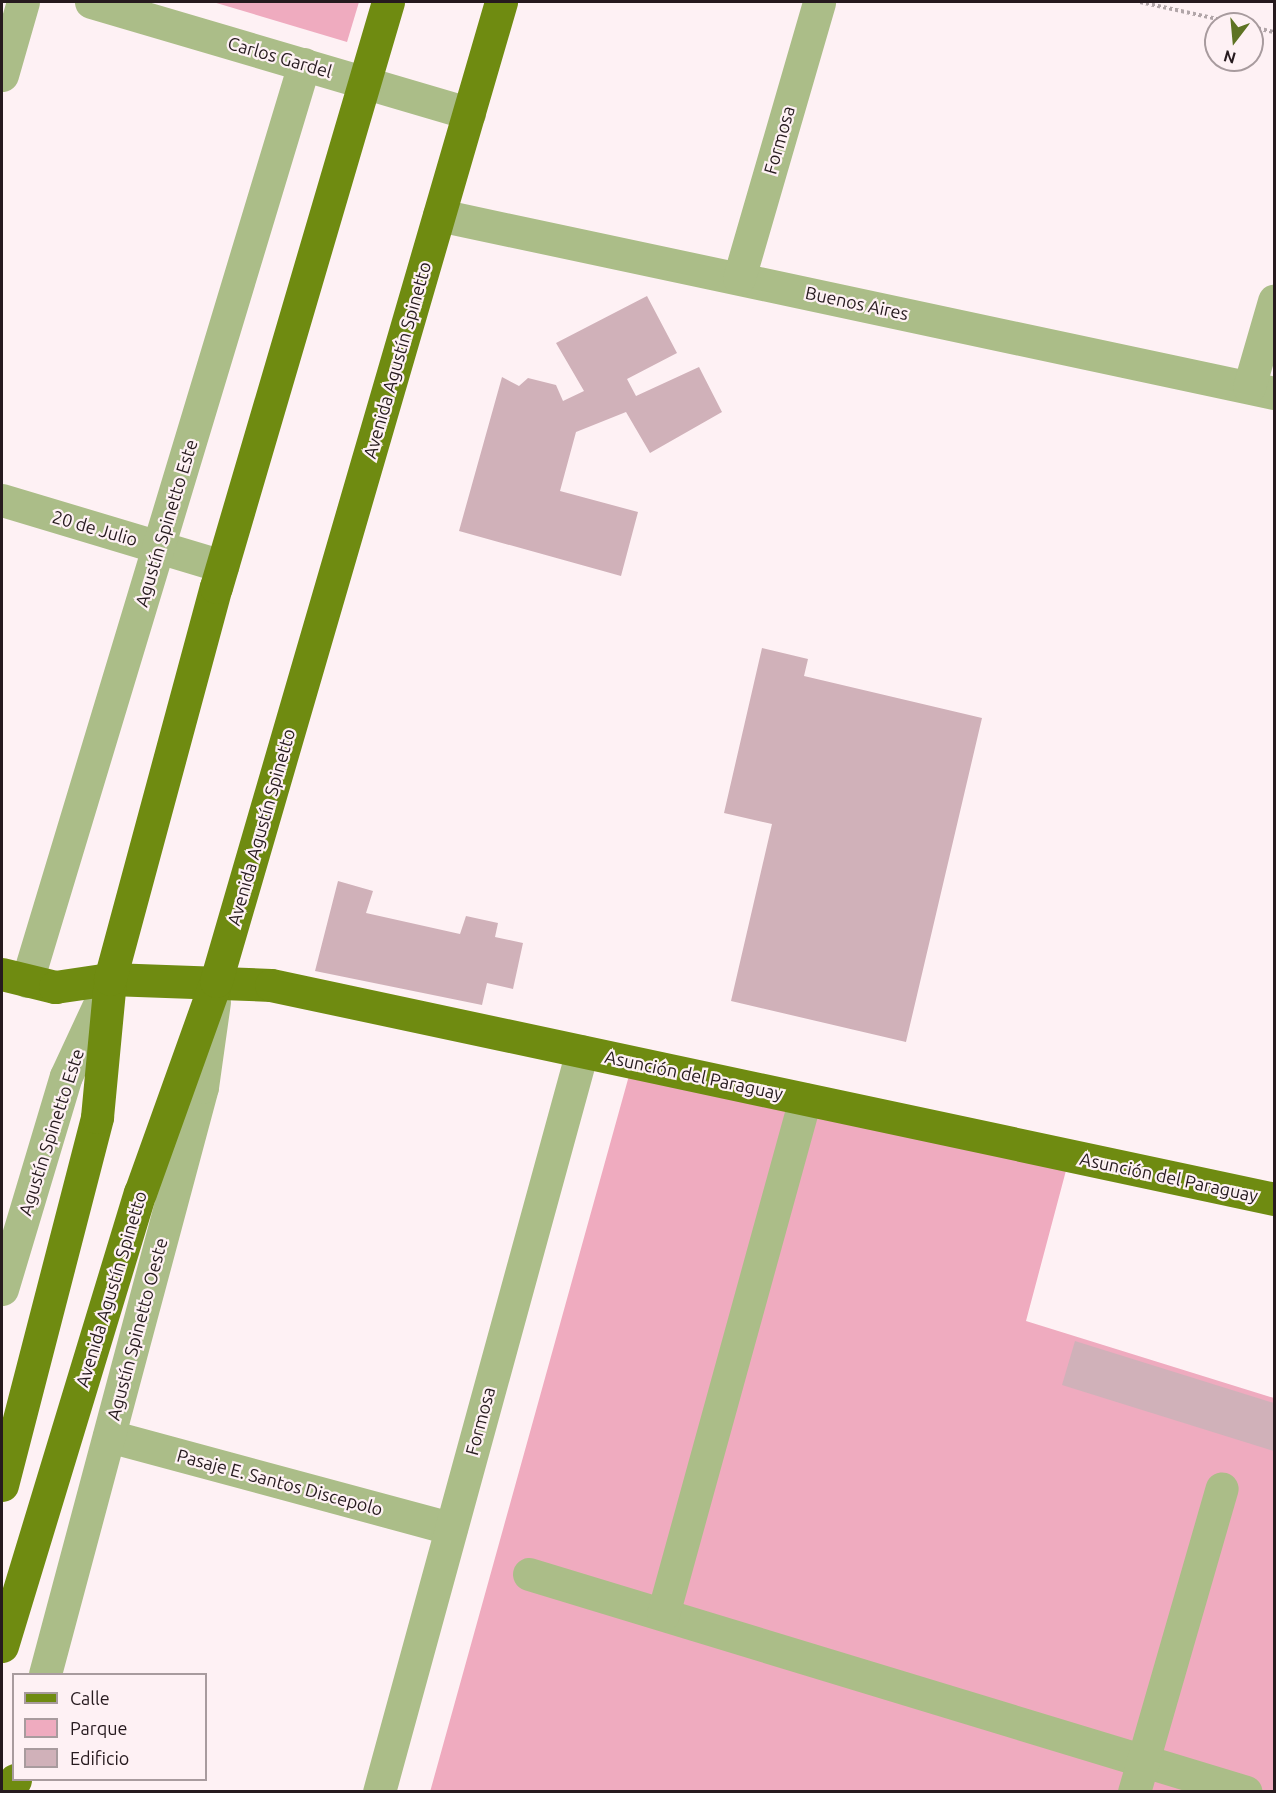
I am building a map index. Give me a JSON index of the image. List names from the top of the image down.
{
  "streets": {
    "main road": ["Avenida Agustín Spinetto", "Asunción del Paraguay"],
    "street": [
      "Carlos Gardel",
      "Formosa",
      "Buenos Aires",
      "Agustín Spinetto Este",
      "20 de Julio",
      "Agustín Spinetto Oeste",
      "Pasaje E. Santos Discepolo"
    ]
  },
  "crossings": [
    ["Carlos Gardel", "Avenida Agustín Spinetto"],
    ["Carlos Gardel", "Agustín Spinetto Este"],
    ["Formosa", "Buenos Aires"],
    ["Formosa", "Asunción del Paraguay"],
    ["Formosa", "Pasaje E. Santos Discepolo"],
    ["Buenos Aires", "Avenida Agustín Spinetto"],
    ["Avenida Agustín Spinetto", "Asunción del Paraguay"],
    ["Avenida Agustín Spinetto", "Agustín Spinetto Oeste"],
    ["Agustín Spinetto Este", "20 de Julio"],
    ["Agustín Spinetto Este", "Asunción del Paraguay"],
    ["Asunción del Paraguay", "Agustín Spinetto Oeste"],
    ["Agustín Spinetto Oeste", "Pasaje E. Santos Discepolo"]
  ],
  "legend": ["Calle", "Parque", "Edificio"],
  "north": "bottom"
}
